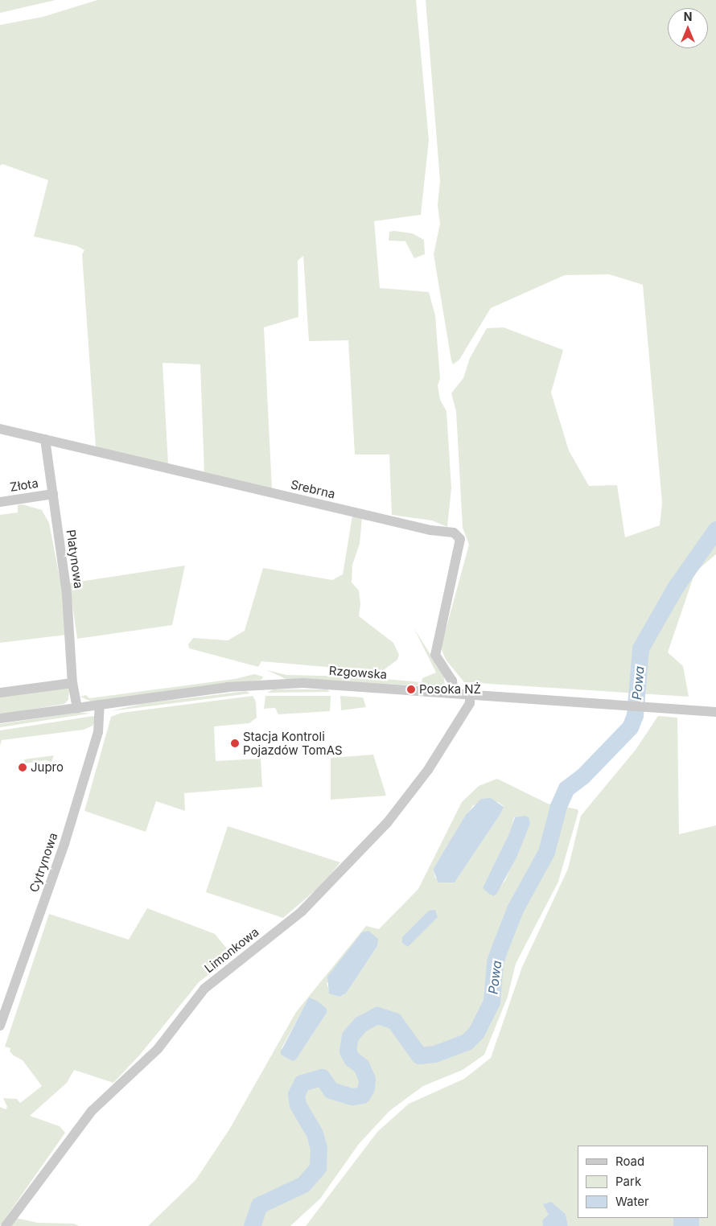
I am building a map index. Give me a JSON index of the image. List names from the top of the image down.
{
  "streets": {
    "street": [
      "Złota",
      "Srebrna",
      "Platynowa",
      "Rzgowska",
      "Cytrynowa",
      "Limonkowa"
    ]
  },
  "crossings": [
    ["Złota", "Platynowa"],
    ["Srebrna", "Platynowa"],
    ["Srebrna", "Rzgowska"],
    ["Platynowa", "Rzgowska"],
    ["Rzgowska", "Cytrynowa"],
    ["Rzgowska", "Limonkowa"]
  ],
  "water": ["Powa"],
  "places": ["Posoka NŻ", "Stacja Kontroli Pojazdów TomAS", "Jupro"],
  "legend": ["Road", "Park", "Water"],
  "north": "top"
}
